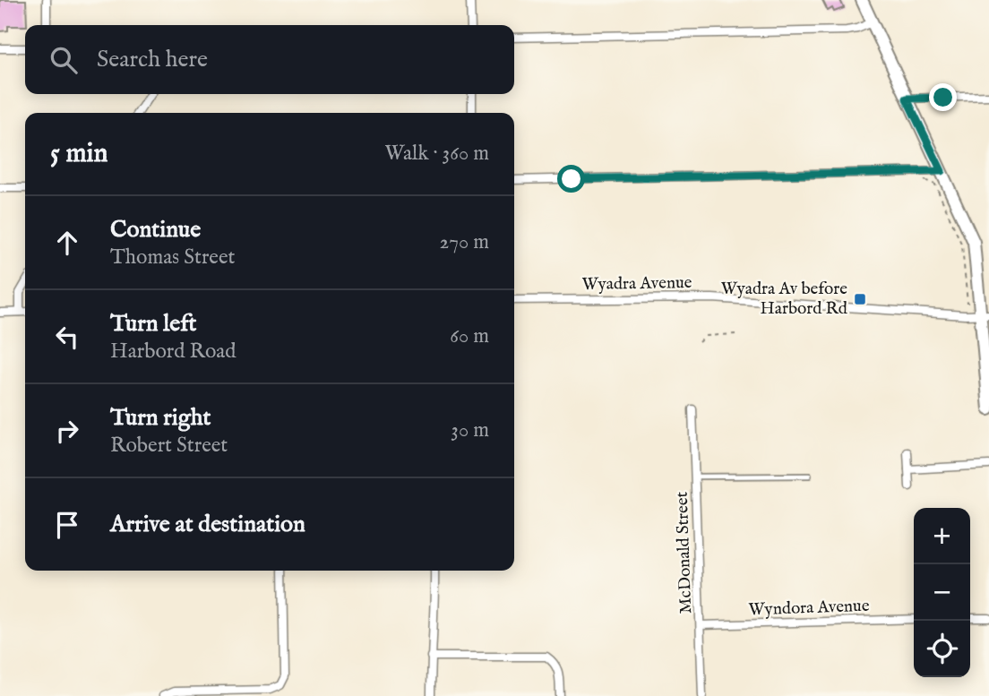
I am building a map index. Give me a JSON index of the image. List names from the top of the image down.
{
  "streets": {
    "street": ["Wyadra Avenue", "McDonald Street", "Wyndora Avenue"]
  },
  "crossings": [
    ["McDonald Street", "Wyndora Avenue"]
  ],
  "places": {
    "transit": ["Wyadra Av before Harbord Rd"]
  },
  "page": {
    "search": "Search here",
    "heading": ["5 min", "Walk · 360 m"],
    "list": [
      ["Continue", "Thomas Street", "270 m"],
      ["Turn left", "Harbord Road", "60 m"],
      ["Turn right", "Robert Street", "30 m"],
      "Arrive at destination"
    ],
    "map_buttons": ["+", "−"]
  }
}
